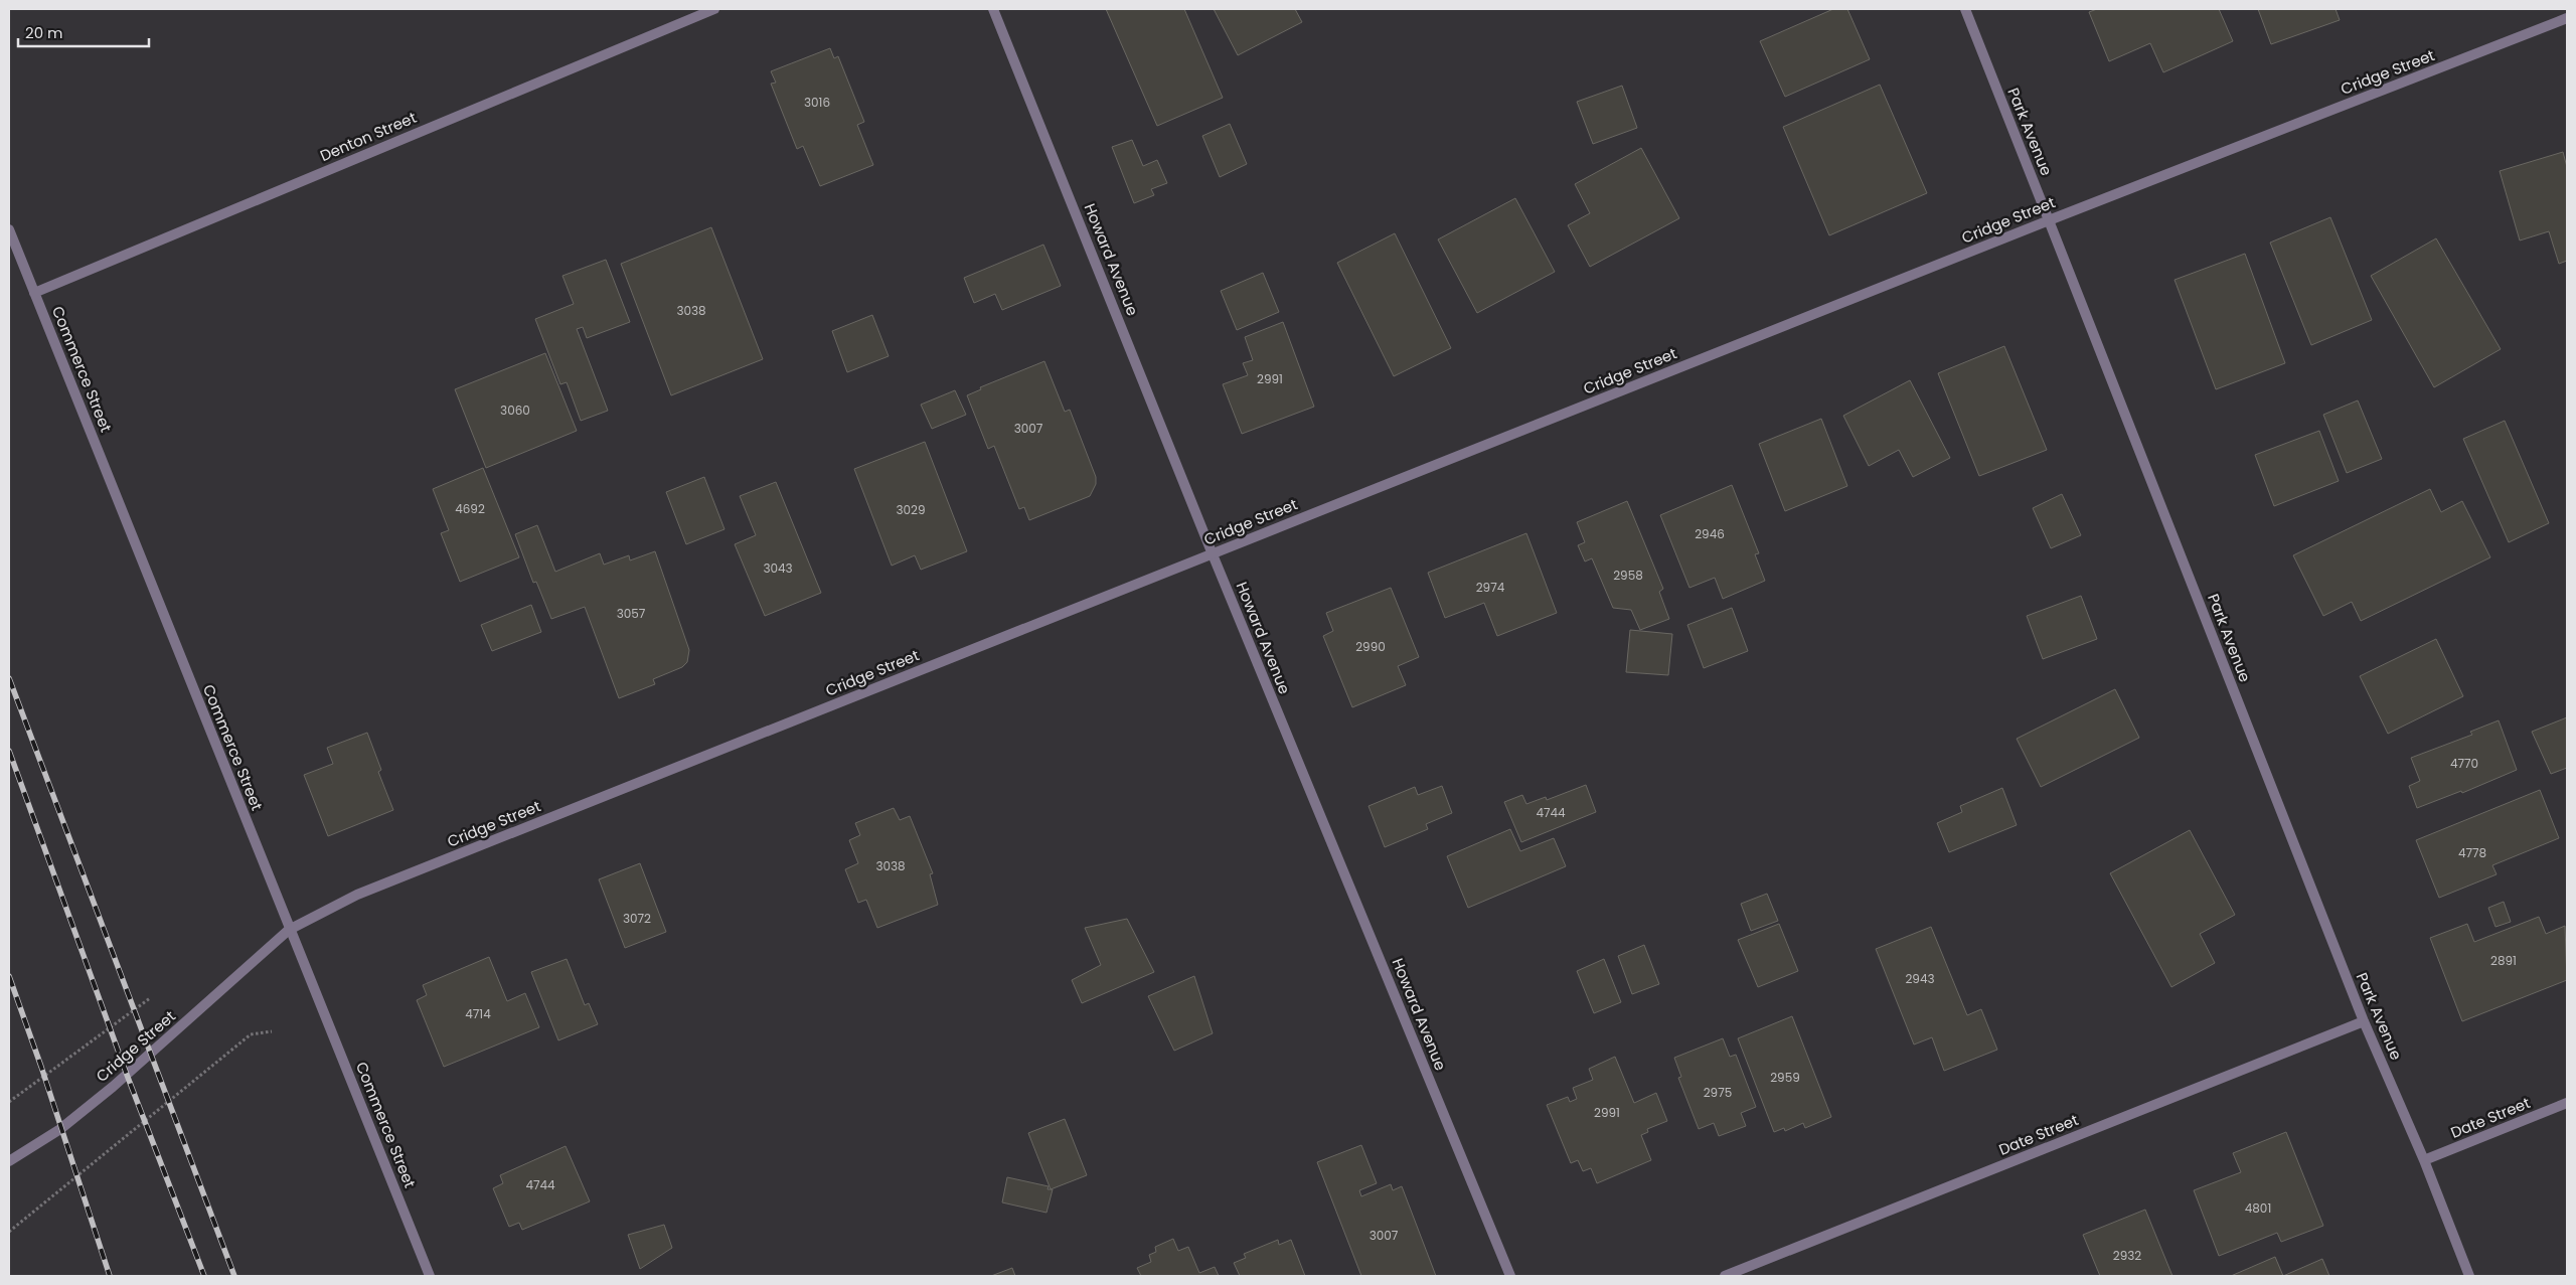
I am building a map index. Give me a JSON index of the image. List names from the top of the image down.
{
  "streets": {
    "street": [
      "Cridge Street",
      "Park Avenue",
      "Denton Street",
      "Howard Avenue",
      "Commerce Street",
      "Date Street"
    ]
  },
  "crossings": [
    ["Cridge Street", "Park Avenue"],
    ["Cridge Street", "Howard Avenue"],
    ["Cridge Street", "Commerce Street"],
    ["Park Avenue", "Date Street"],
    ["Denton Street", "Commerce Street"]
  ],
  "house_numbers": [
    "3016",
    "3038",
    "2991",
    "3060",
    "3007",
    "4692",
    "3029",
    "2946",
    "3043",
    "2958",
    "2974",
    "3057",
    "2990",
    "4770",
    "4744",
    "4778",
    "3038",
    "3072",
    "2891",
    "2943",
    "4714",
    "2959",
    "2975",
    "2991",
    "4744",
    "4801",
    "3007",
    "2932"
  ],
  "scale_bar": "20 m"
}
